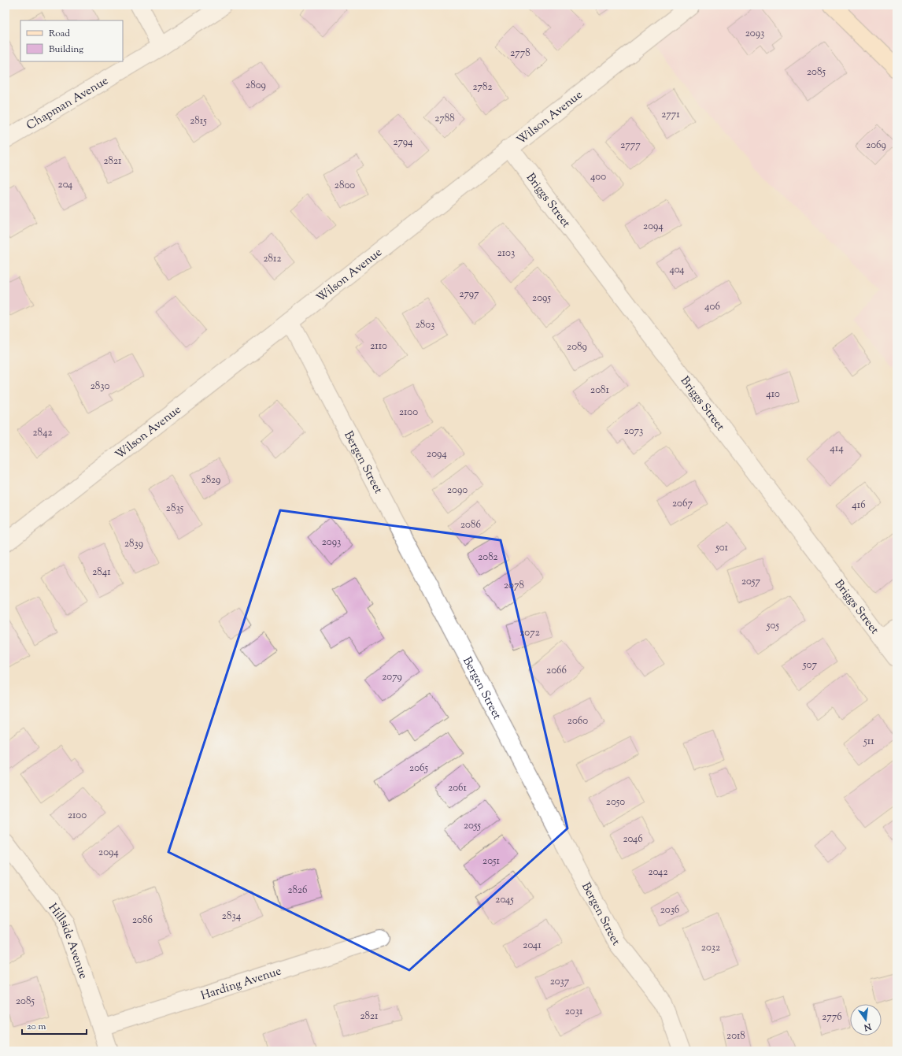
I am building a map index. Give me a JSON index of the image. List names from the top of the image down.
{
  "streets": {
    "street": [
      "Chapman Avenue",
      "Wilson Avenue",
      "Briggs Street",
      "Bergen Street",
      "Hillside Avenue",
      "Harding Avenue"
    ]
  },
  "crossings": [
    ["Wilson Avenue", "Briggs Street"],
    ["Wilson Avenue", "Bergen Street"],
    ["Hillside Avenue", "Harding Avenue"]
  ],
  "house_numbers": [
    "2093",
    "2778",
    "2085",
    "2809",
    "2782",
    "2771",
    "2788",
    "2815",
    "2794",
    "2777",
    "2069",
    "2821",
    "400",
    "204",
    "2800",
    "2094",
    "2103",
    "2812",
    "404",
    "2797",
    "2095",
    "406",
    "2803",
    "2110",
    "2089",
    "2830",
    "2081",
    "410",
    "2100",
    "2073",
    "2842",
    "414",
    "2094",
    "2829",
    "2090",
    "2067",
    "416",
    "2835",
    "2086",
    "2093",
    "2839",
    "501",
    "2082",
    "2841",
    "2057",
    "2078",
    "505",
    "2072",
    "507",
    "2066",
    "2079",
    "2060",
    "511",
    "2065",
    "2061",
    "2050",
    "2100",
    "2055",
    "2046",
    "2094",
    "2051",
    "2042",
    "2826",
    "2045",
    "2036",
    "2834",
    "2086",
    "2041",
    "2032",
    "2037",
    "2085",
    "2031",
    "2821",
    "2776",
    "2018"
  ],
  "legend": ["Road", "Building"],
  "scale_bar": "20 m",
  "north": "bottom"
}
